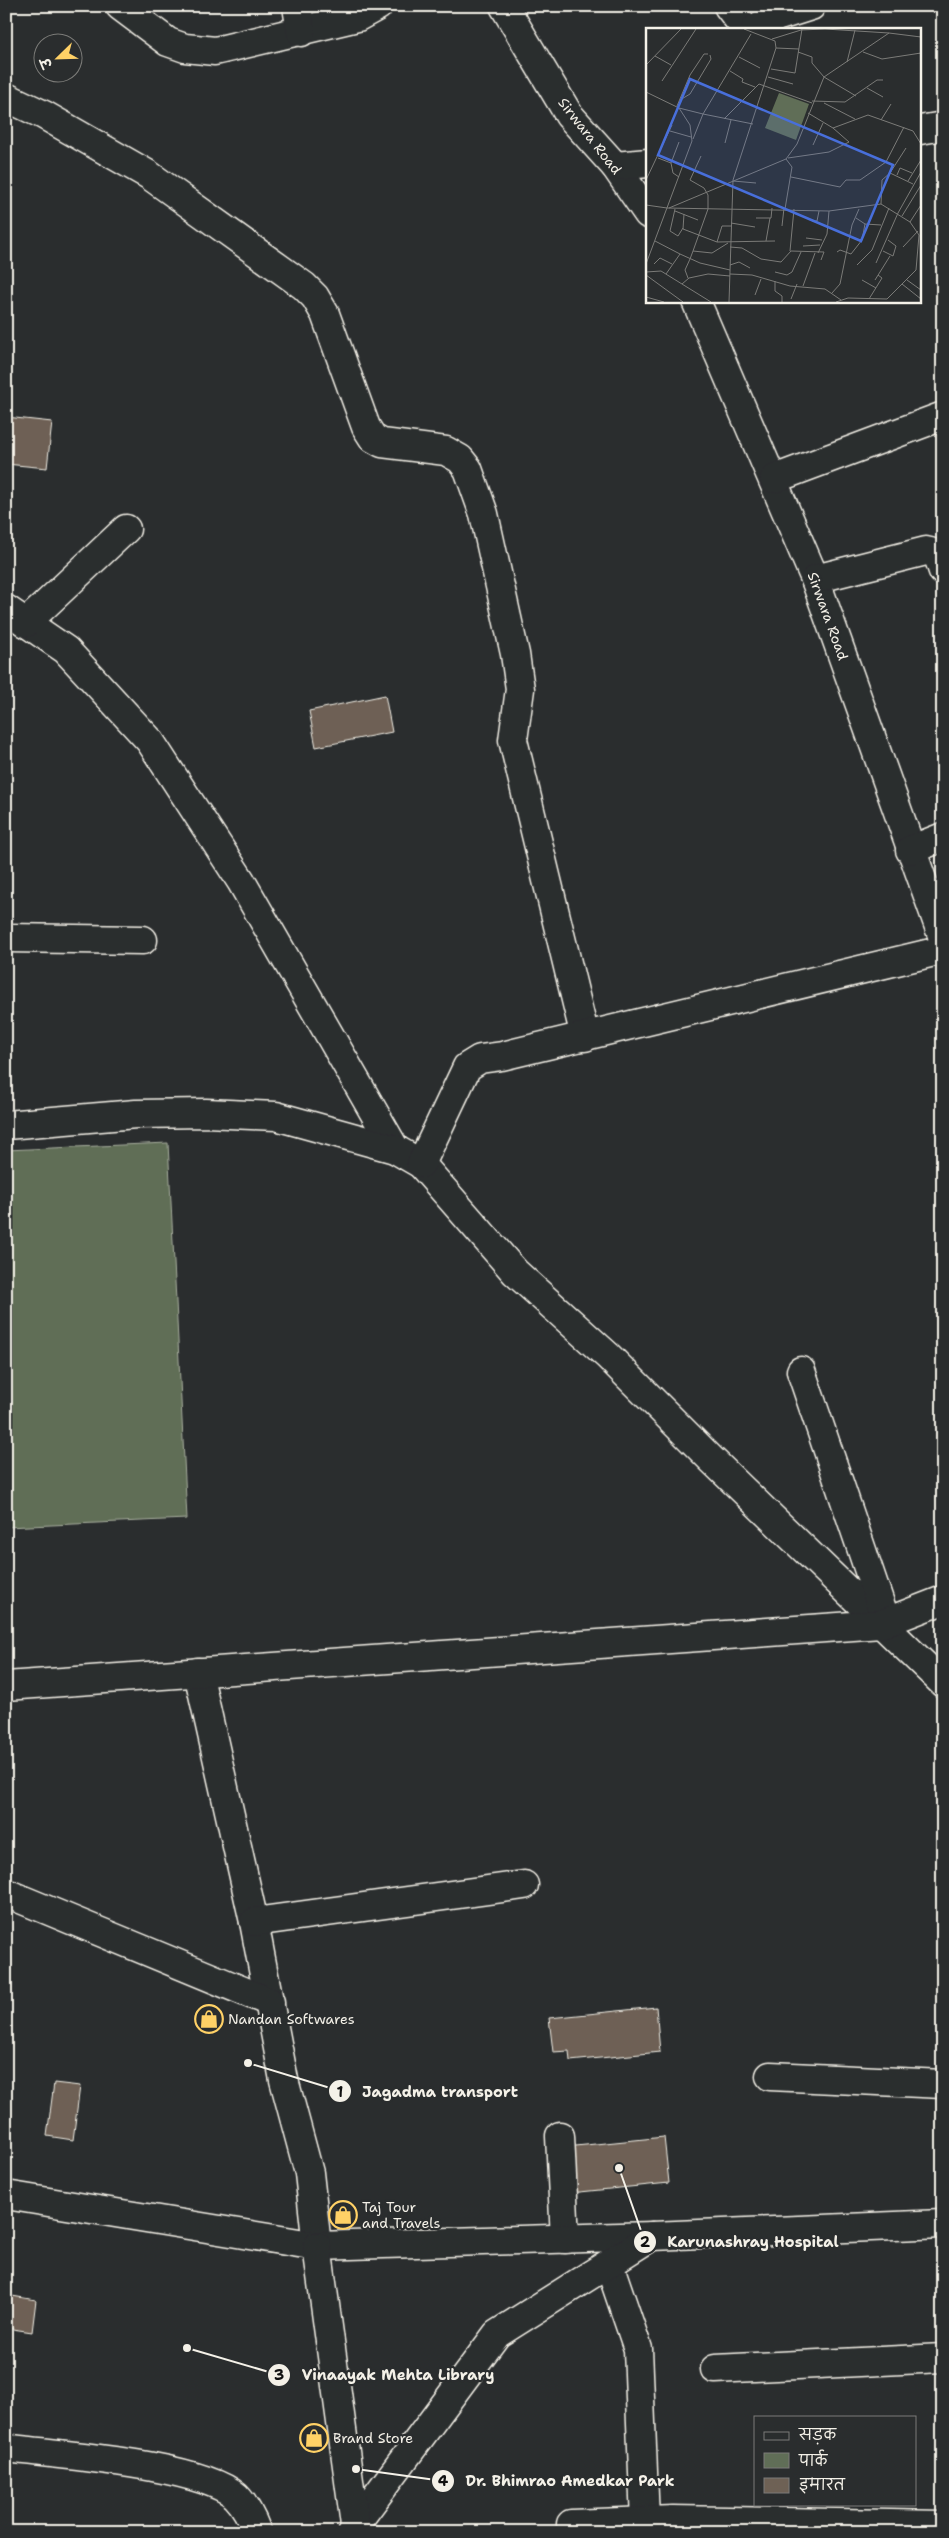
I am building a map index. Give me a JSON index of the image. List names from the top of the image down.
{
  "streets": {
    "street": ["Sirwara Road"]
  },
  "places": {
    "shop": ["Nandan Softwares", "Taj Tour and Travels", "Brand Store"],
    "other": [
      "Jagadma transport",
      "Karunashray Hospital",
      "Vinaayak Mehta Library",
      "Dr. Bhimrao Amedkar Park"
    ]
  },
  "legend": ["सड़क", "पार्क", "इमारत"],
  "north": "bottom left"
}
